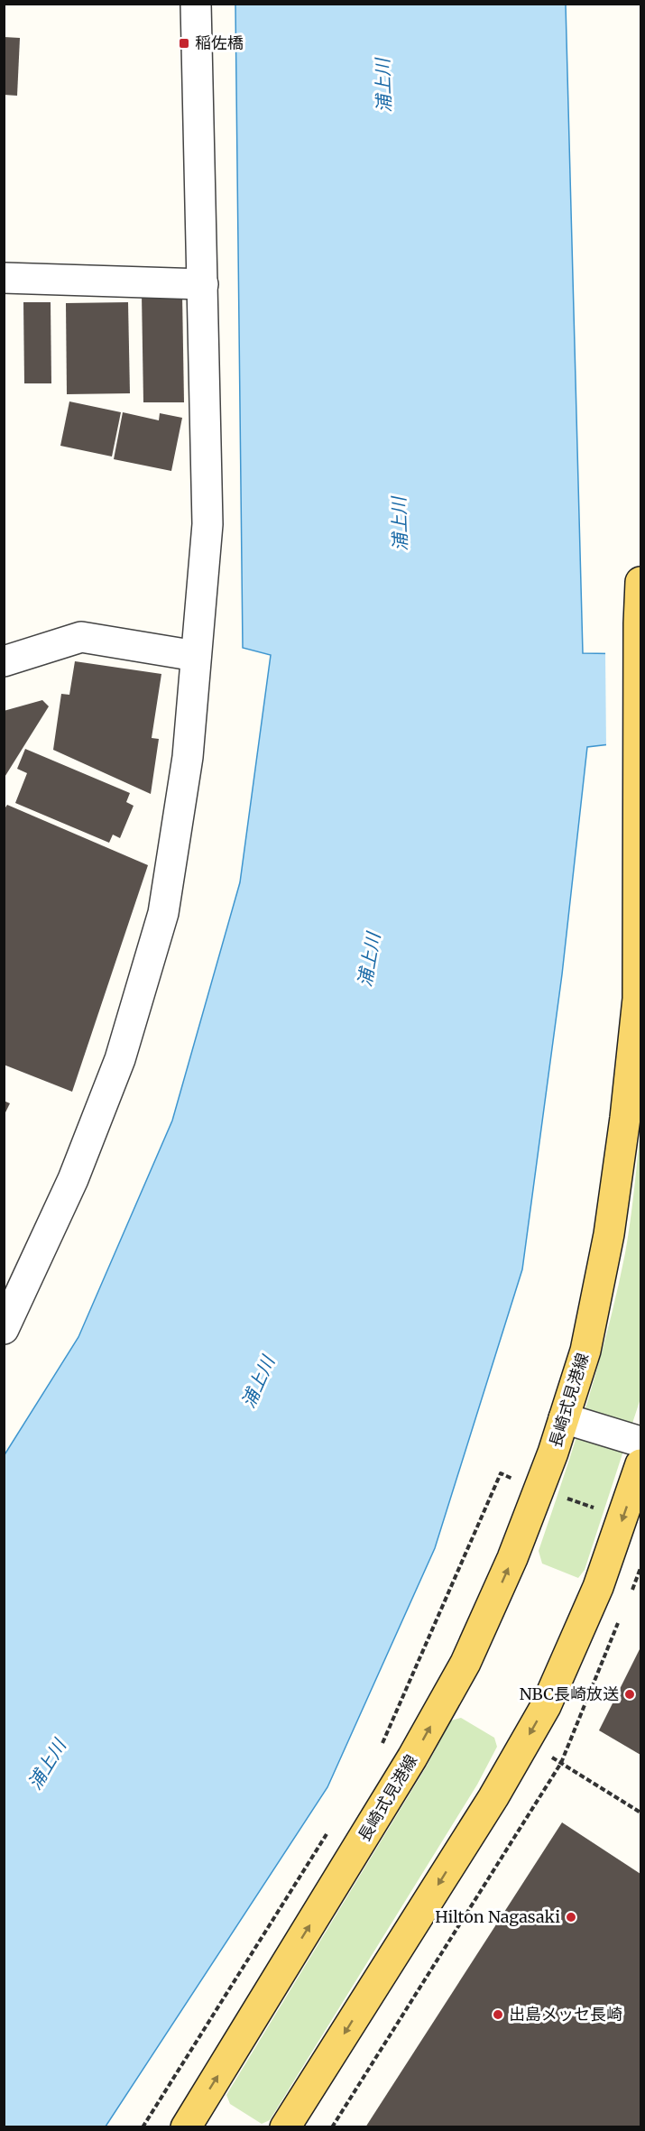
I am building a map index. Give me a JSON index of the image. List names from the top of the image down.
{
  "streets": {
    "main road": ["長崎式見港線"]
  },
  "water": ["浦上川"],
  "places": {
    "transit": ["稲佐橋"],
    "other": ["NBC長崎放送", "Hilton Nagasaki", "出島メッセ長崎"]
  }
}
